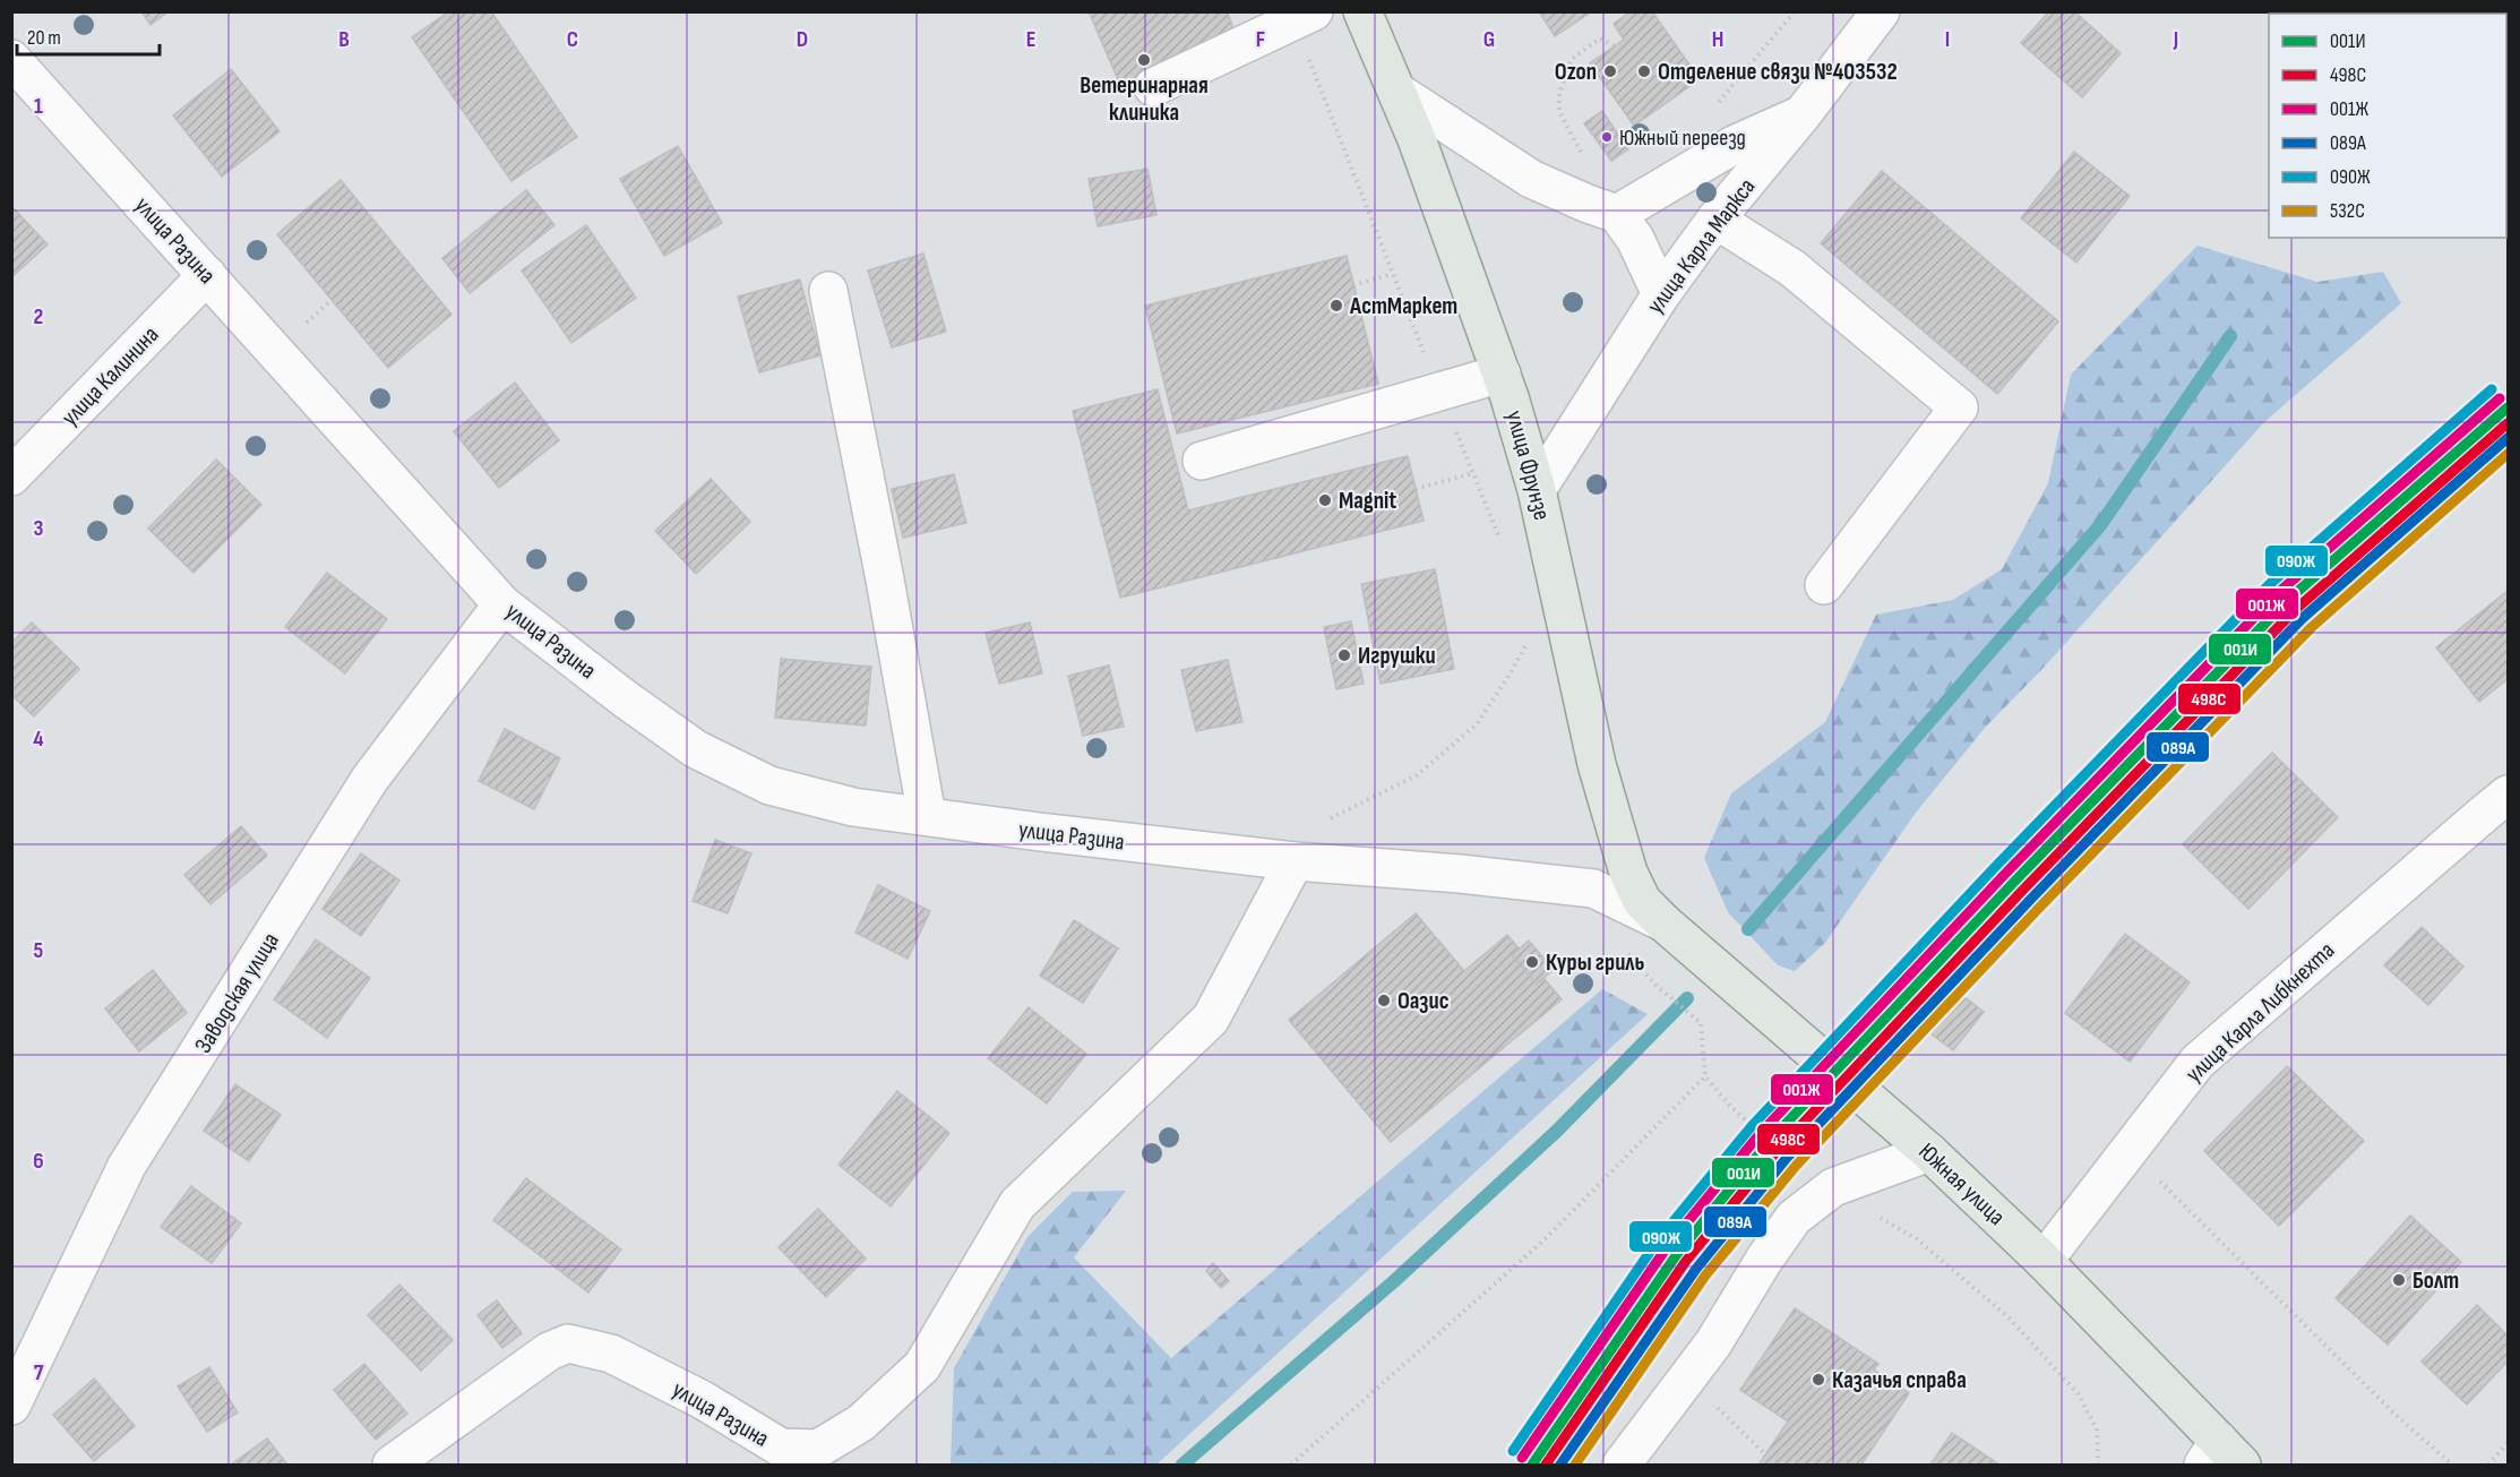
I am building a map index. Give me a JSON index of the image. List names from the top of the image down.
{
  "streets": {
    "main road": ["улица Фрунзе", "Южная улица"],
    "street": [
      "улица Разина",
      "улица Карла Маркса",
      "улица Калинина",
      "Заводская улица",
      "улица Карла Либкнехта"
    ]
  },
  "crossings": [
    ["улица Разина", "улица Калинина"],
    ["улица Разина", "улица Фрунзе"],
    ["улица Разина", "Заводская улица"],
    ["улица Разина", "Южная улица"],
    ["улица Карла Маркса", "улица Фрунзе"],
    ["улица Фрунзе", "Южная улица"],
    ["улица Карла Либкнехта", "Южная улица"]
  ],
  "places": [
    "Ветеринарная клиника",
    "Ozon",
    "Отделение связи №403532",
    "Южный переезд",
    "АстМаркет",
    "Magnit",
    "Игрушки",
    "Куры гриль",
    "Оазис",
    "Болт",
    "Казачья справа"
  ],
  "lines": [
    "transit line 090Ж",
    "transit line 001Ж",
    "transit line 001И",
    "transit line 498С",
    "transit line 089А",
    "transit line 532С"
  ],
  "legend": [
    "001И",
    "498С",
    "001Ж",
    "089А",
    "090Ж",
    "532С"
  ],
  "scale_bar": "20 m",
  "grid": {
    "columns": [
      "B",
      "C",
      "D",
      "E",
      "F",
      "G",
      "H",
      "I",
      "J"
    ],
    "rows": [
      "1",
      "2",
      "3",
      "4",
      "5",
      "6",
      "7"
    ]
  }
}
